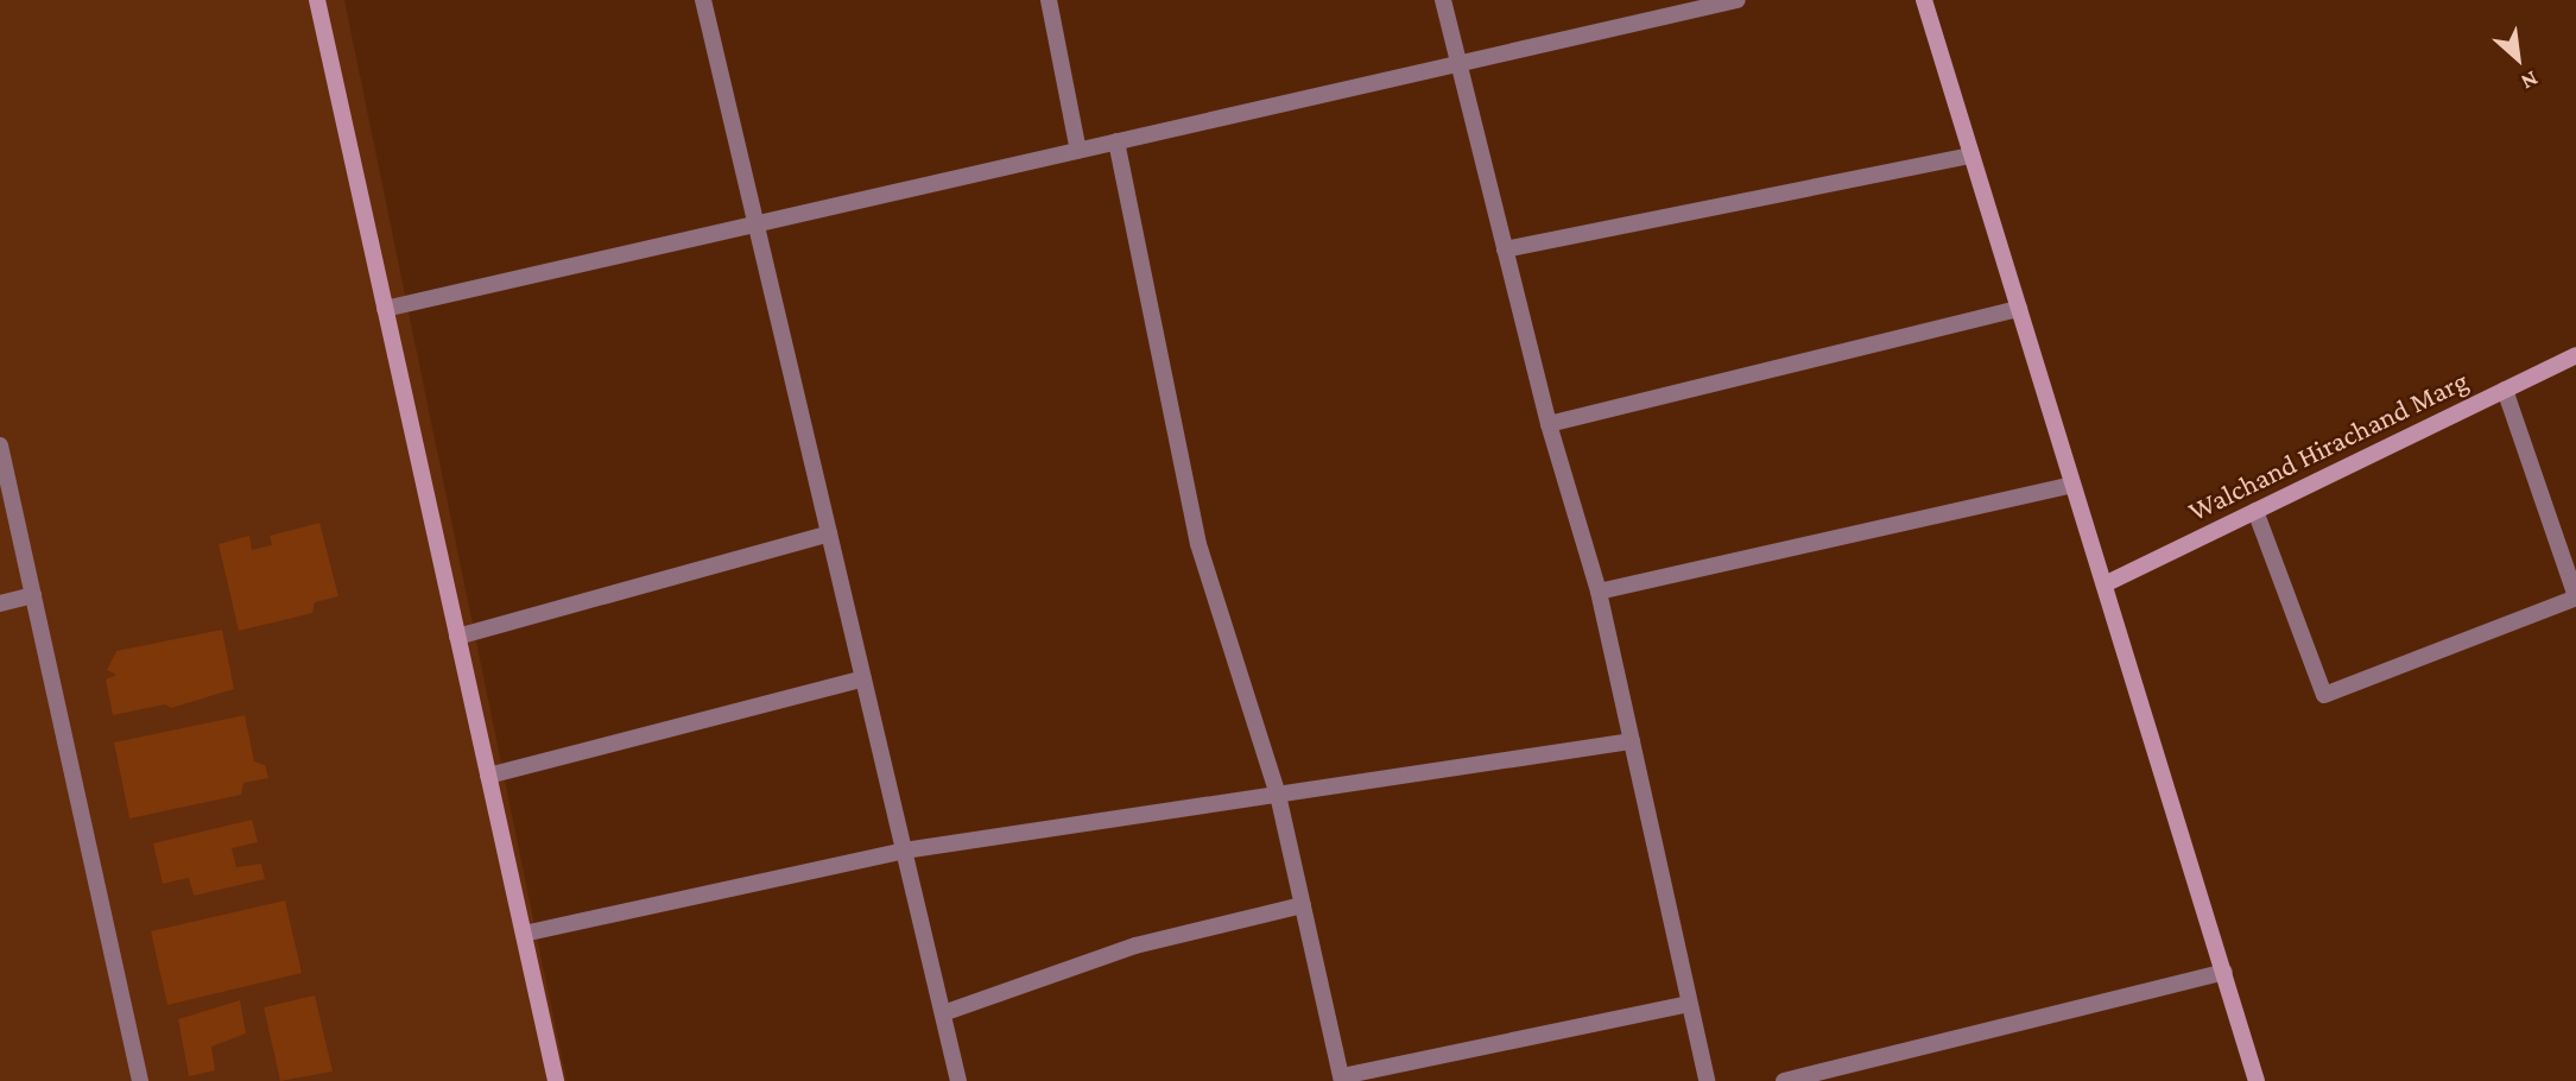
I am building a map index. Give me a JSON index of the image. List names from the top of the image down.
{
  "streets": {
    "street": ["Walchand Hirachand Marg"]
  },
  "north": "bottom right"
}
